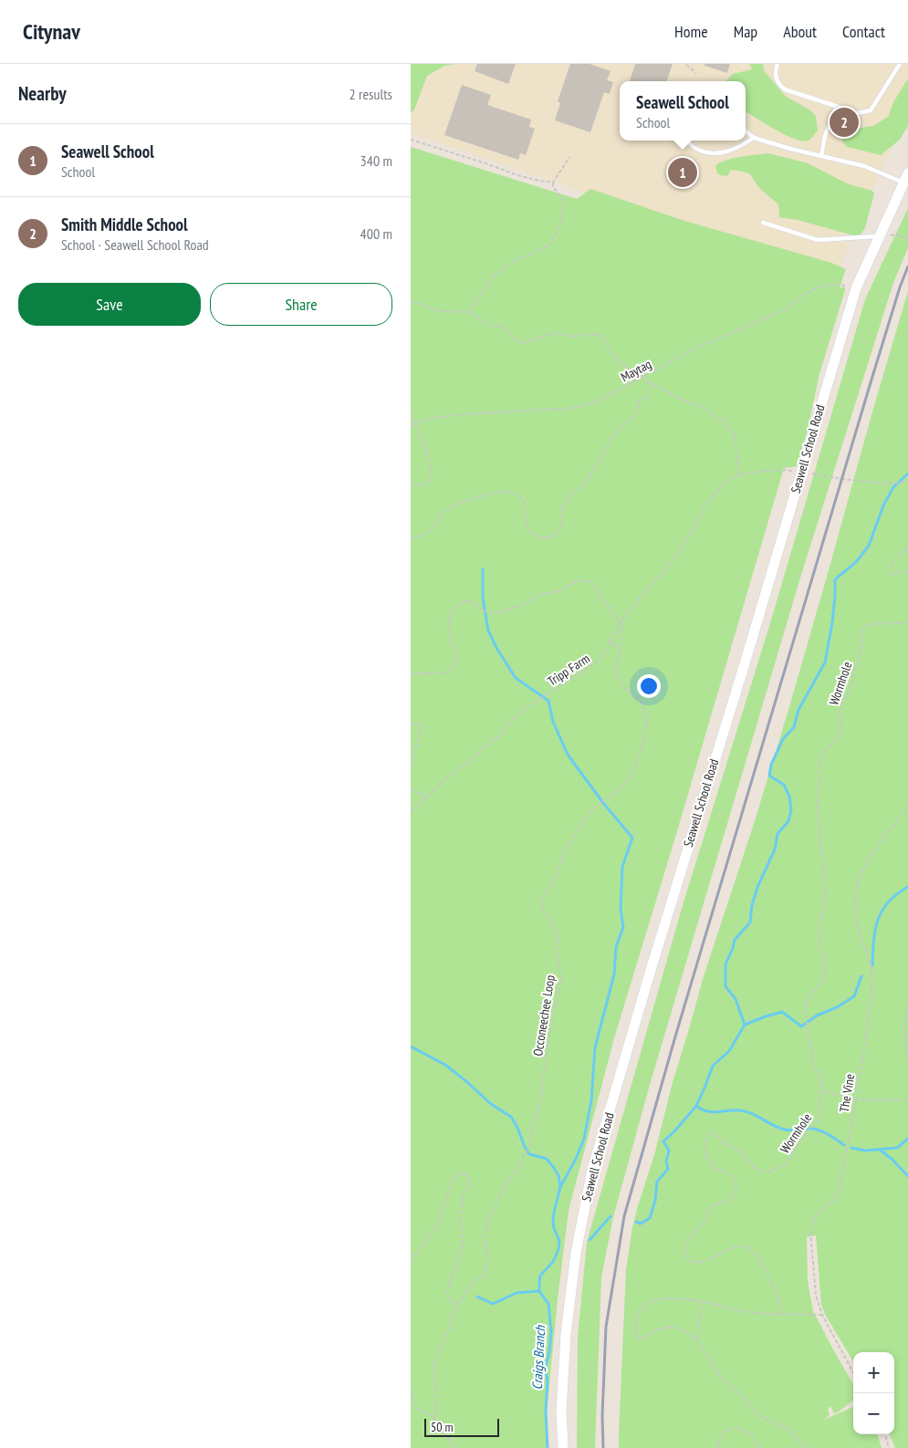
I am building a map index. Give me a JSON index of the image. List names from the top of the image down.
{
  "streets": {
    "street": ["Seawell School Road"],
    "path": [
      "Maytag",
      "Tripp Farm",
      "Wormhole",
      "Occoneechee Loop",
      "The Vine"
    ]
  },
  "crossings": [
    ["Maytag", "Seawell School Road"],
    ["Seawell School Road", "Tripp Farm"],
    ["Tripp Farm", "Occoneechee Loop"]
  ],
  "water": ["Craigs Branch"],
  "scale_bar": "50 m",
  "page": {
    "header": "Citynav",
    "nav": [
      "Home",
      "Map",
      "About",
      "Contact"
    ],
    "heading": ["Nearby", "2 results"],
    "popup": ["Seawell School", "School"],
    "pins": ["2", "1"],
    "list": [
      {
        "mark": "1",
        "name": "Seawell School",
        "note": "School",
        "value": "340 m"
      },
      {
        "mark": "2",
        "name": "Smith Middle School",
        "note": "School · Seawell School Road",
        "value": "400 m"
      }
    ],
    "buttons": ["Save", "Share"],
    "map_buttons": ["+", "−"],
    "scale": "50 m"
  }
}
